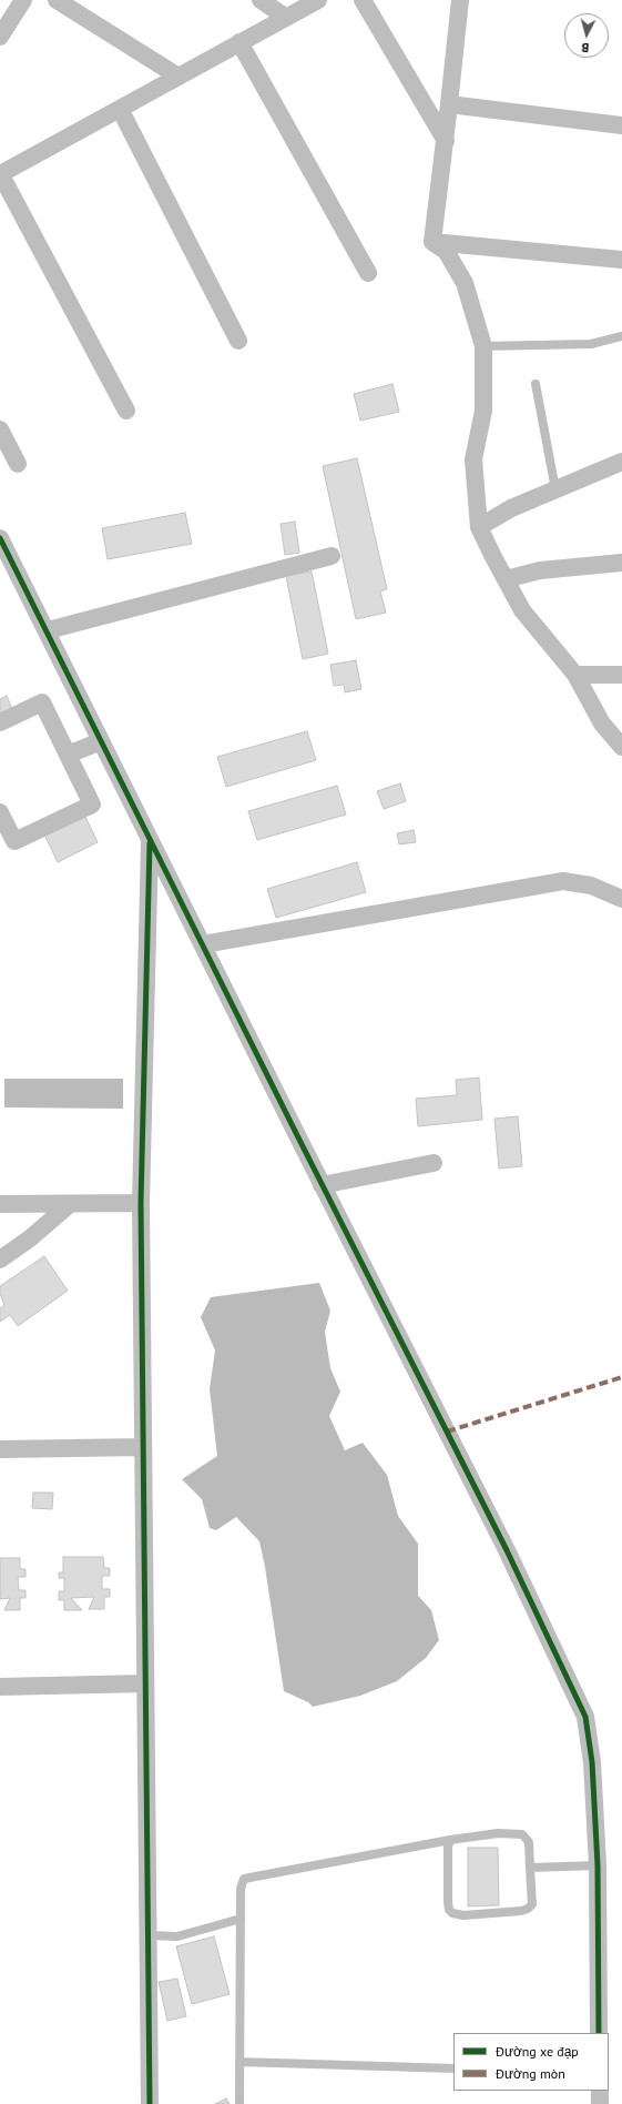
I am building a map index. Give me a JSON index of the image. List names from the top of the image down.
{
  "legend": ["Đường xe đạp", "Đường mòn"],
  "north": "bottom"
}
